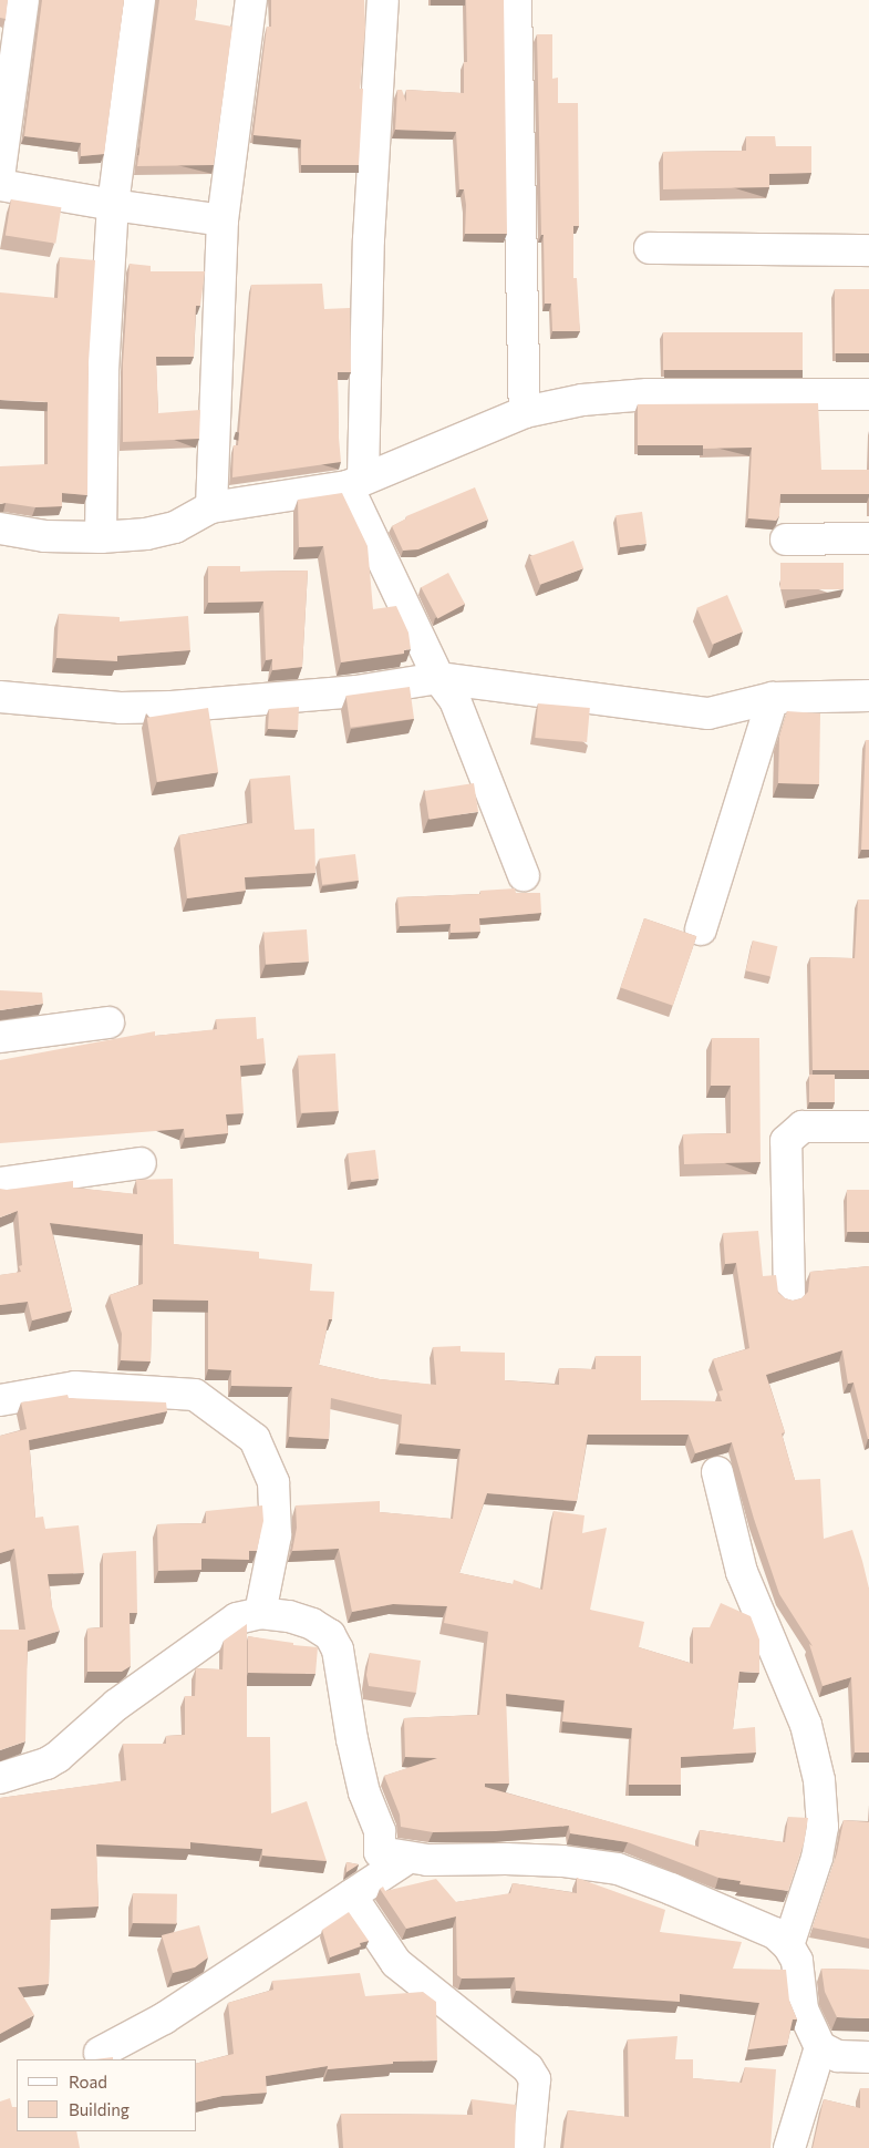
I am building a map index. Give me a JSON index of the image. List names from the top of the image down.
{
  "legend": ["Road", "Building"]
}
